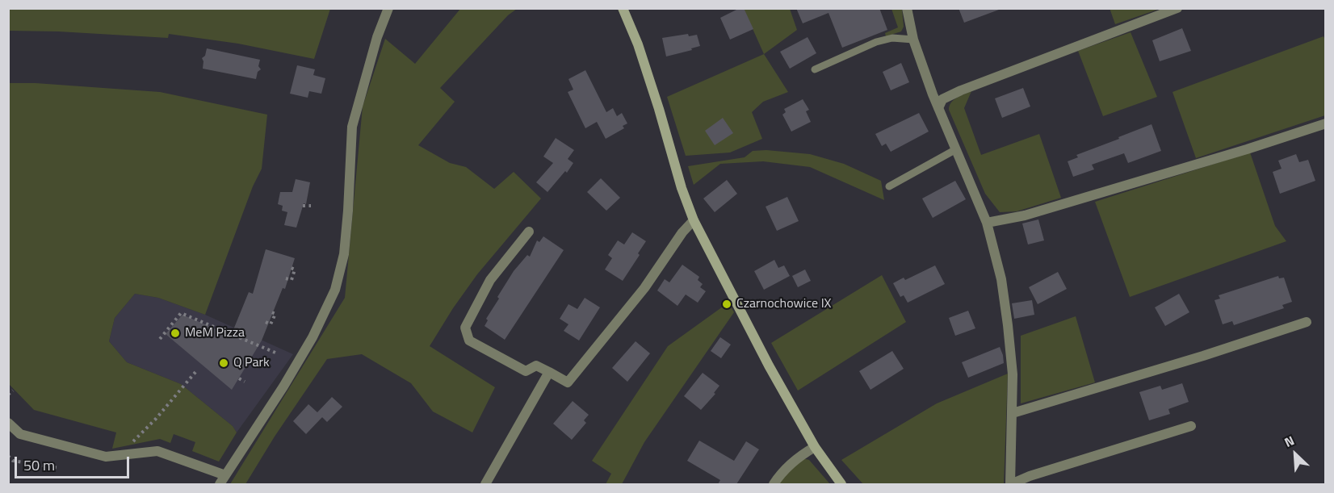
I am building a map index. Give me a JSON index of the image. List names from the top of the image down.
{
  "places": ["Czarnochowice IX", "MeM Pizza", "Q Park"],
  "scale_bar": "50 m",
  "north": "top left"
}
